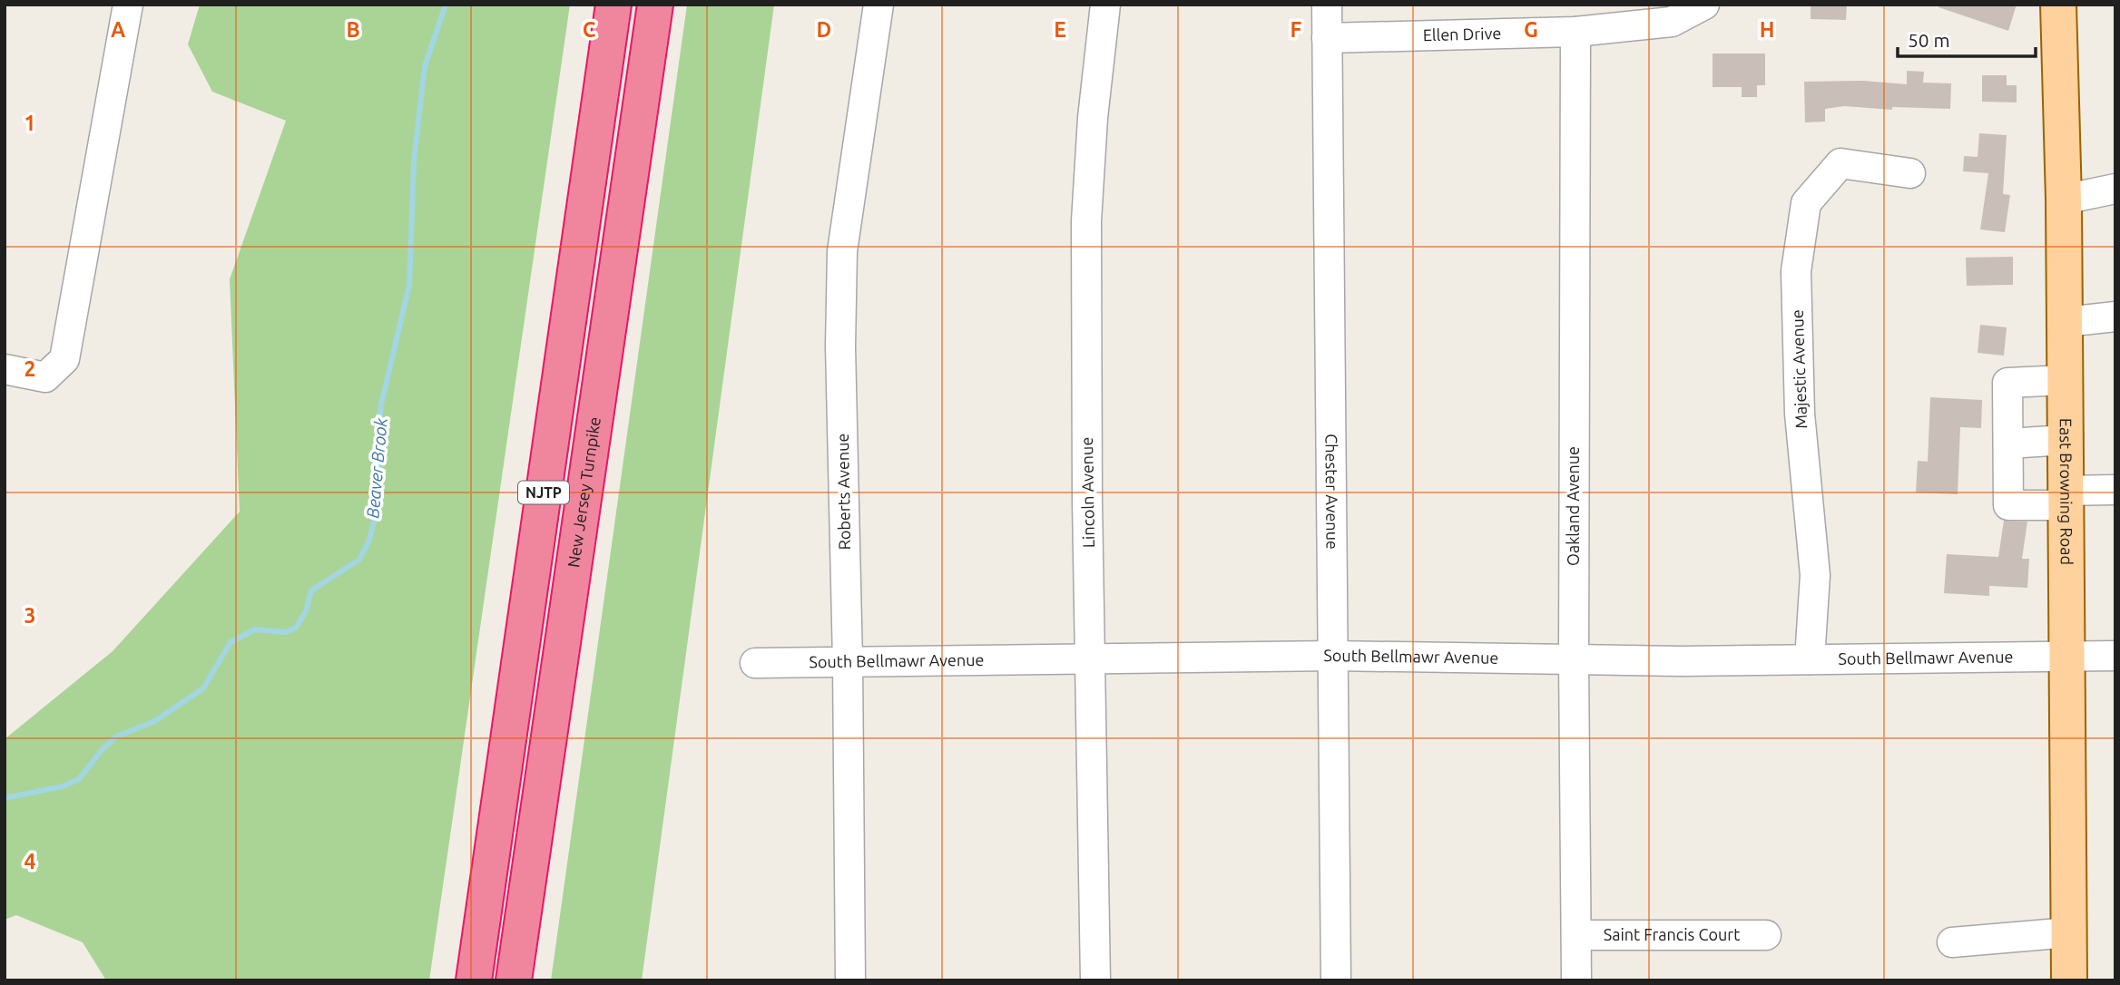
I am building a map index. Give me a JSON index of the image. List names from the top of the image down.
{
  "streets": {
    "highway": ["NJTP", "New Jersey Turnpike"],
    "main road": ["East Browning Road"],
    "street": [
      "Ellen Drive",
      "Majestic Avenue",
      "Roberts Avenue",
      "Lincoln Avenue",
      "Chester Avenue",
      "Oakland Avenue",
      "South Bellmawr Avenue",
      "Saint Francis Court"
    ]
  },
  "crossings": [
    ["Ellen Drive", "Chester Avenue"],
    ["Ellen Drive", "Oakland Avenue"],
    ["Majestic Avenue", "South Bellmawr Avenue"],
    ["Roberts Avenue", "South Bellmawr Avenue"],
    ["Lincoln Avenue", "South Bellmawr Avenue"],
    ["Chester Avenue", "South Bellmawr Avenue"],
    ["East Browning Road", "South Bellmawr Avenue"],
    ["Oakland Avenue", "South Bellmawr Avenue"],
    ["Oakland Avenue", "Saint Francis Court"]
  ],
  "water": ["Beaver Brook"],
  "scale_bar": "50 m",
  "grid": {
    "columns": [
      "A",
      "B",
      "C",
      "D",
      "E",
      "F",
      "G",
      "H"
    ],
    "rows": [
      "1",
      "2",
      "3",
      "4"
    ]
  }
}
